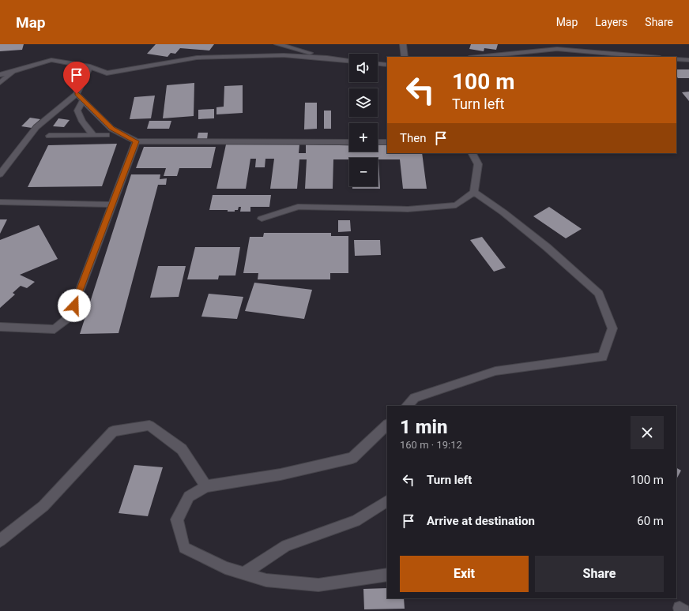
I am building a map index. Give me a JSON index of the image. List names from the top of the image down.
{
  "page": {
    "header": "Map",
    "nav": ["Map", "Layers", "Share"],
    "map_buttons": ["+", "−"],
    "turn": ["100 m", "Turn left"],
    "then": "Then",
    "heading": ["1 min", "160 m · 19:12"],
    "list": [
      {
        "name": "Turn left",
        "value": "100 m"
      },
      {
        "name": "Arrive at destination",
        "value": "60 m"
      }
    ],
    "buttons": ["Exit", "Share"]
  }
}
